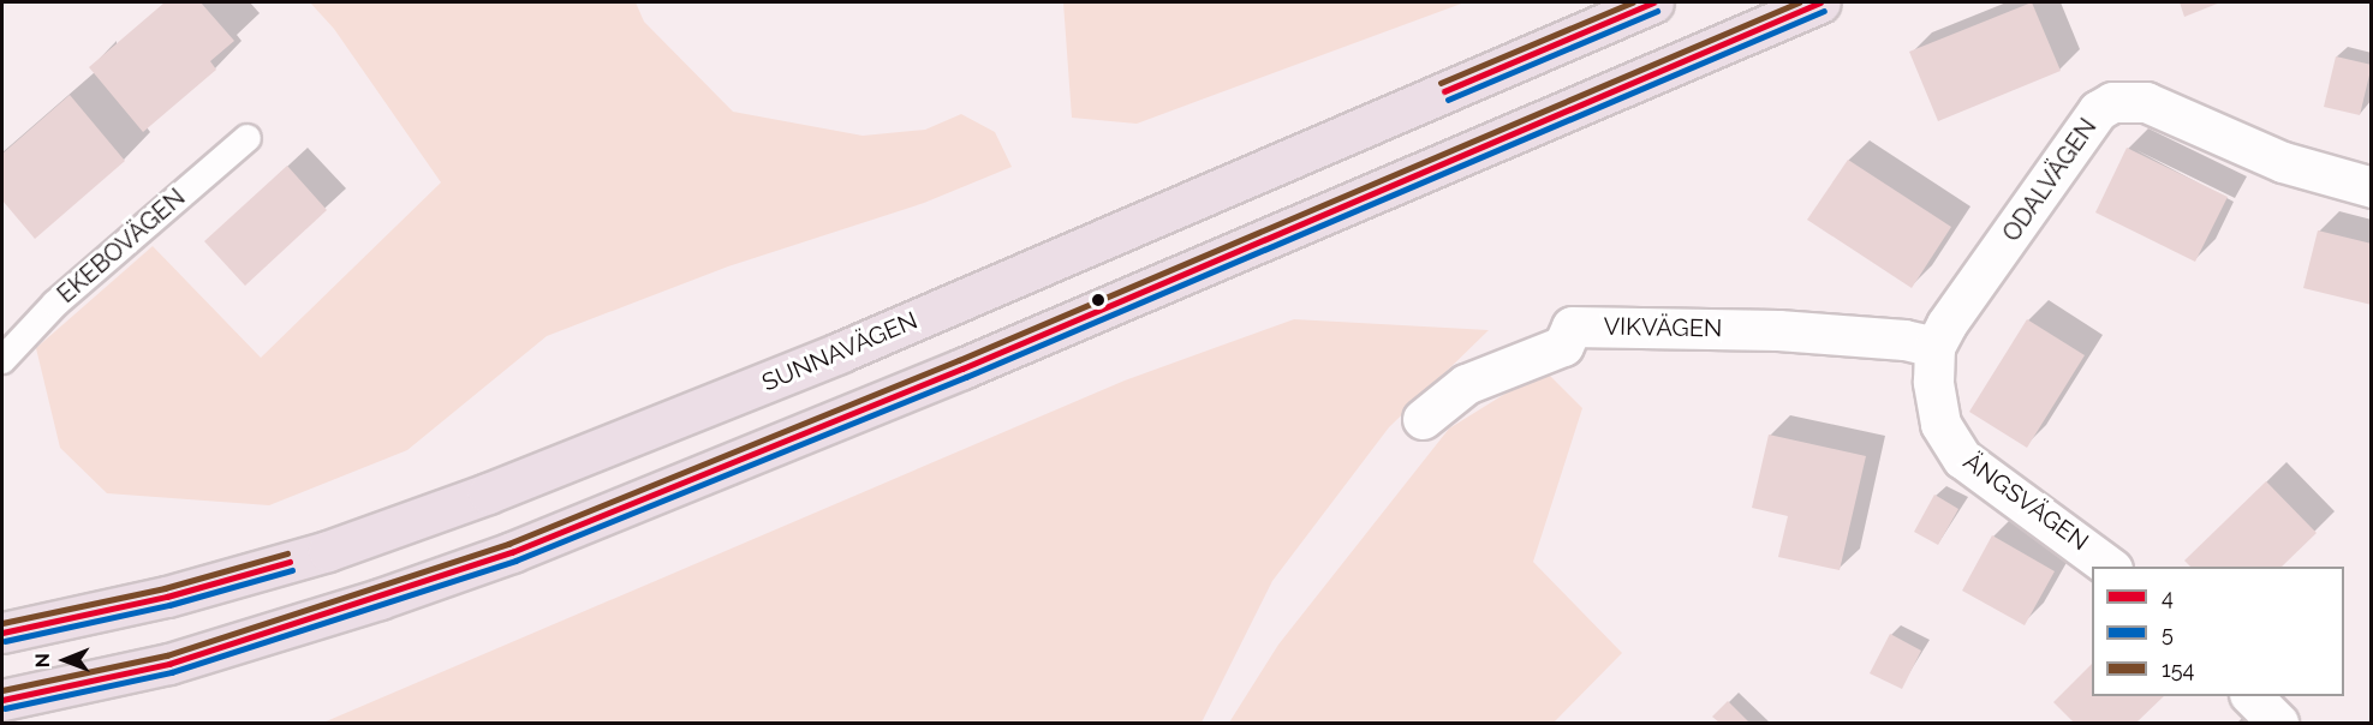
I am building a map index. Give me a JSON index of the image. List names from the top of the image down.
{
  "streets": {
    "highway": ["SUNNAVÄGEN"],
    "street": ["ODALVÄGEN", "VIKVÄGEN", "ÄNGSVÄGEN"],
    "lane": ["EKEBOVÄGEN"]
  },
  "crossings": [
    ["ODALVÄGEN", "VIKVÄGEN"],
    ["ODALVÄGEN", "ÄNGSVÄGEN"],
    ["VIKVÄGEN", "ÄNGSVÄGEN"]
  ],
  "lines": ["transit line 4", "transit line 154", "transit line 5"],
  "legend": ["4", "5", "154"],
  "north": "left"
}
